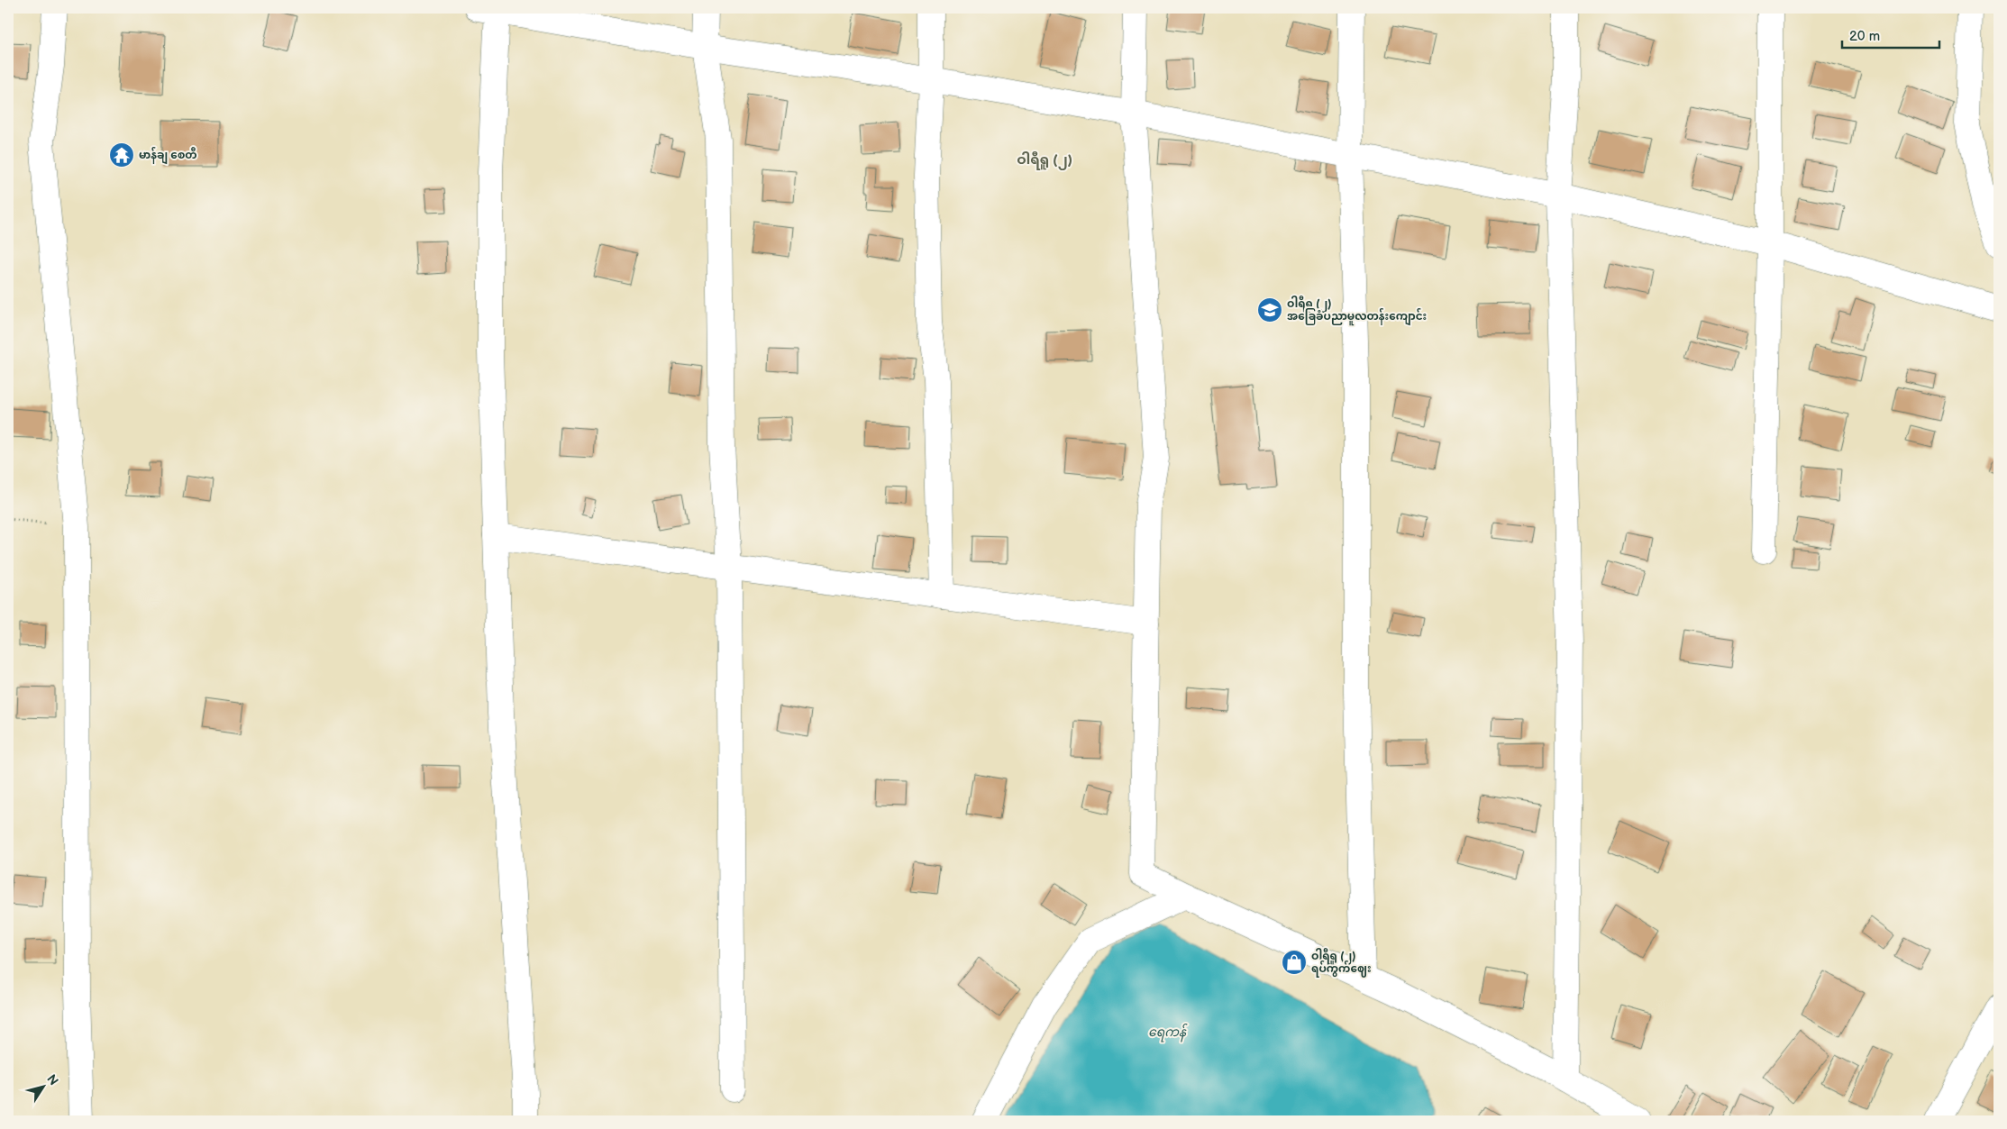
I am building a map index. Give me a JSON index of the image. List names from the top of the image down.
{
  "districts": ["ဝါရီရူ (၂)"],
  "water": ["ရေကန်"],
  "places": {
    "temple": ["မာန်ချ စေတီ"],
    "school or university": ["ဝါရီရူ (၂) အခြေခံပညာမူလတန်းကျောင်း"],
    "shop": ["ဝါရီရူ (၂) ရပ်ကွက်ဈေး"]
  },
  "scale_bar": "20 m",
  "north": "top right"
}
